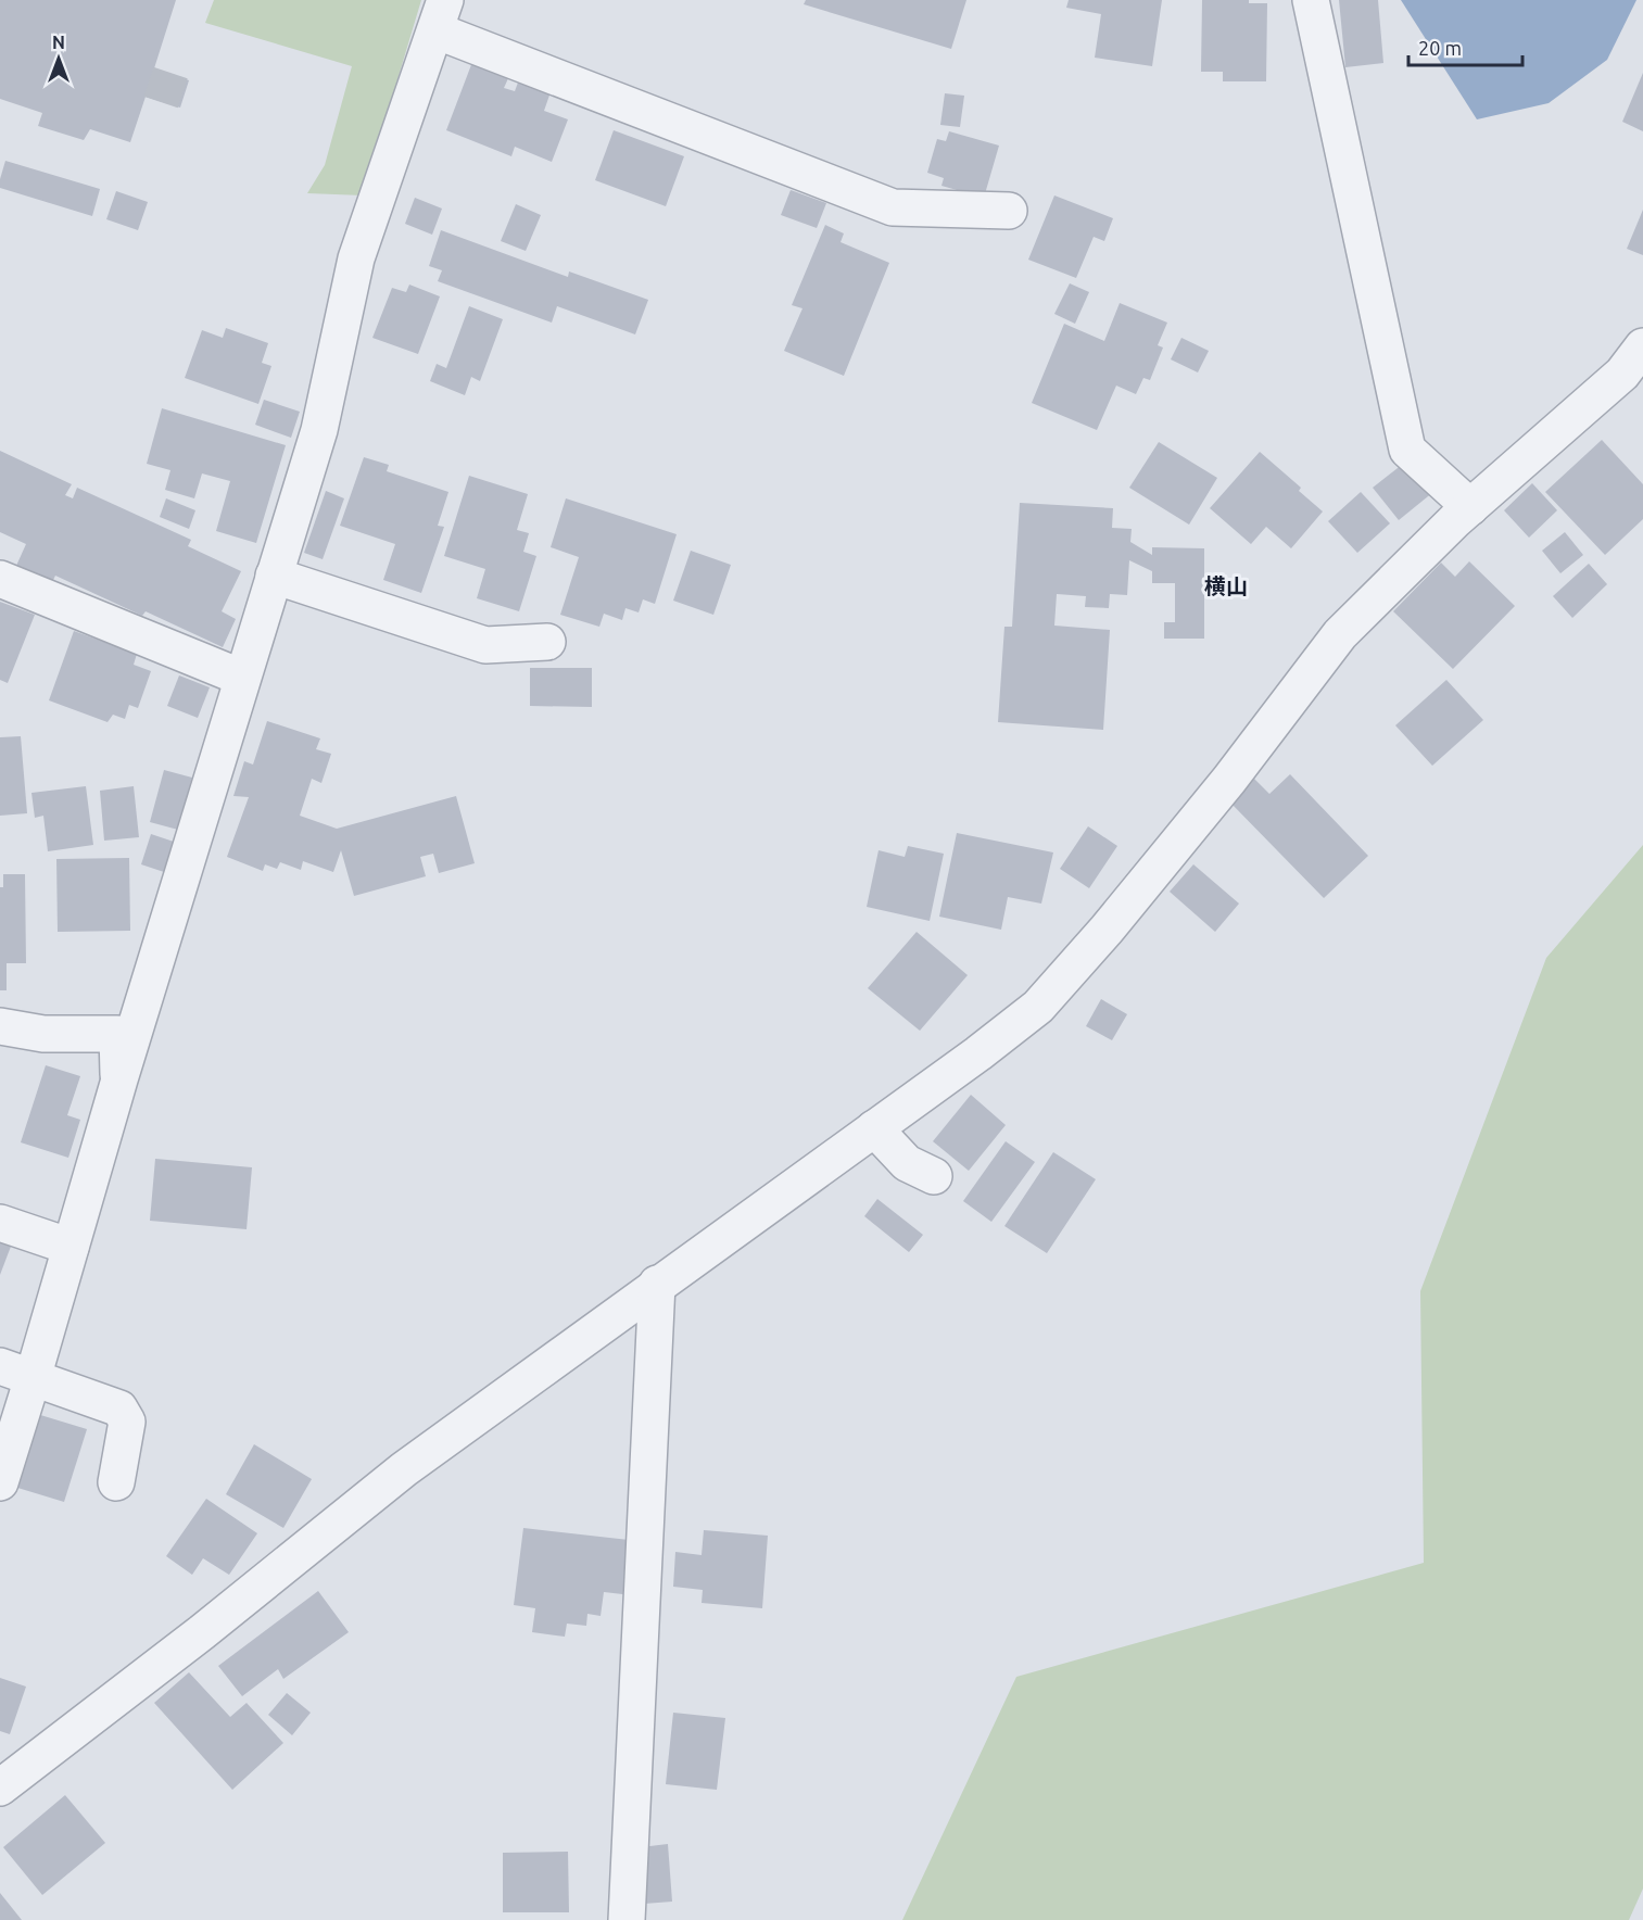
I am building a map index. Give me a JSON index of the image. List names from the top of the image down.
{
  "districts": ["横山"],
  "scale_bar": "20 m",
  "north": "top"
}
